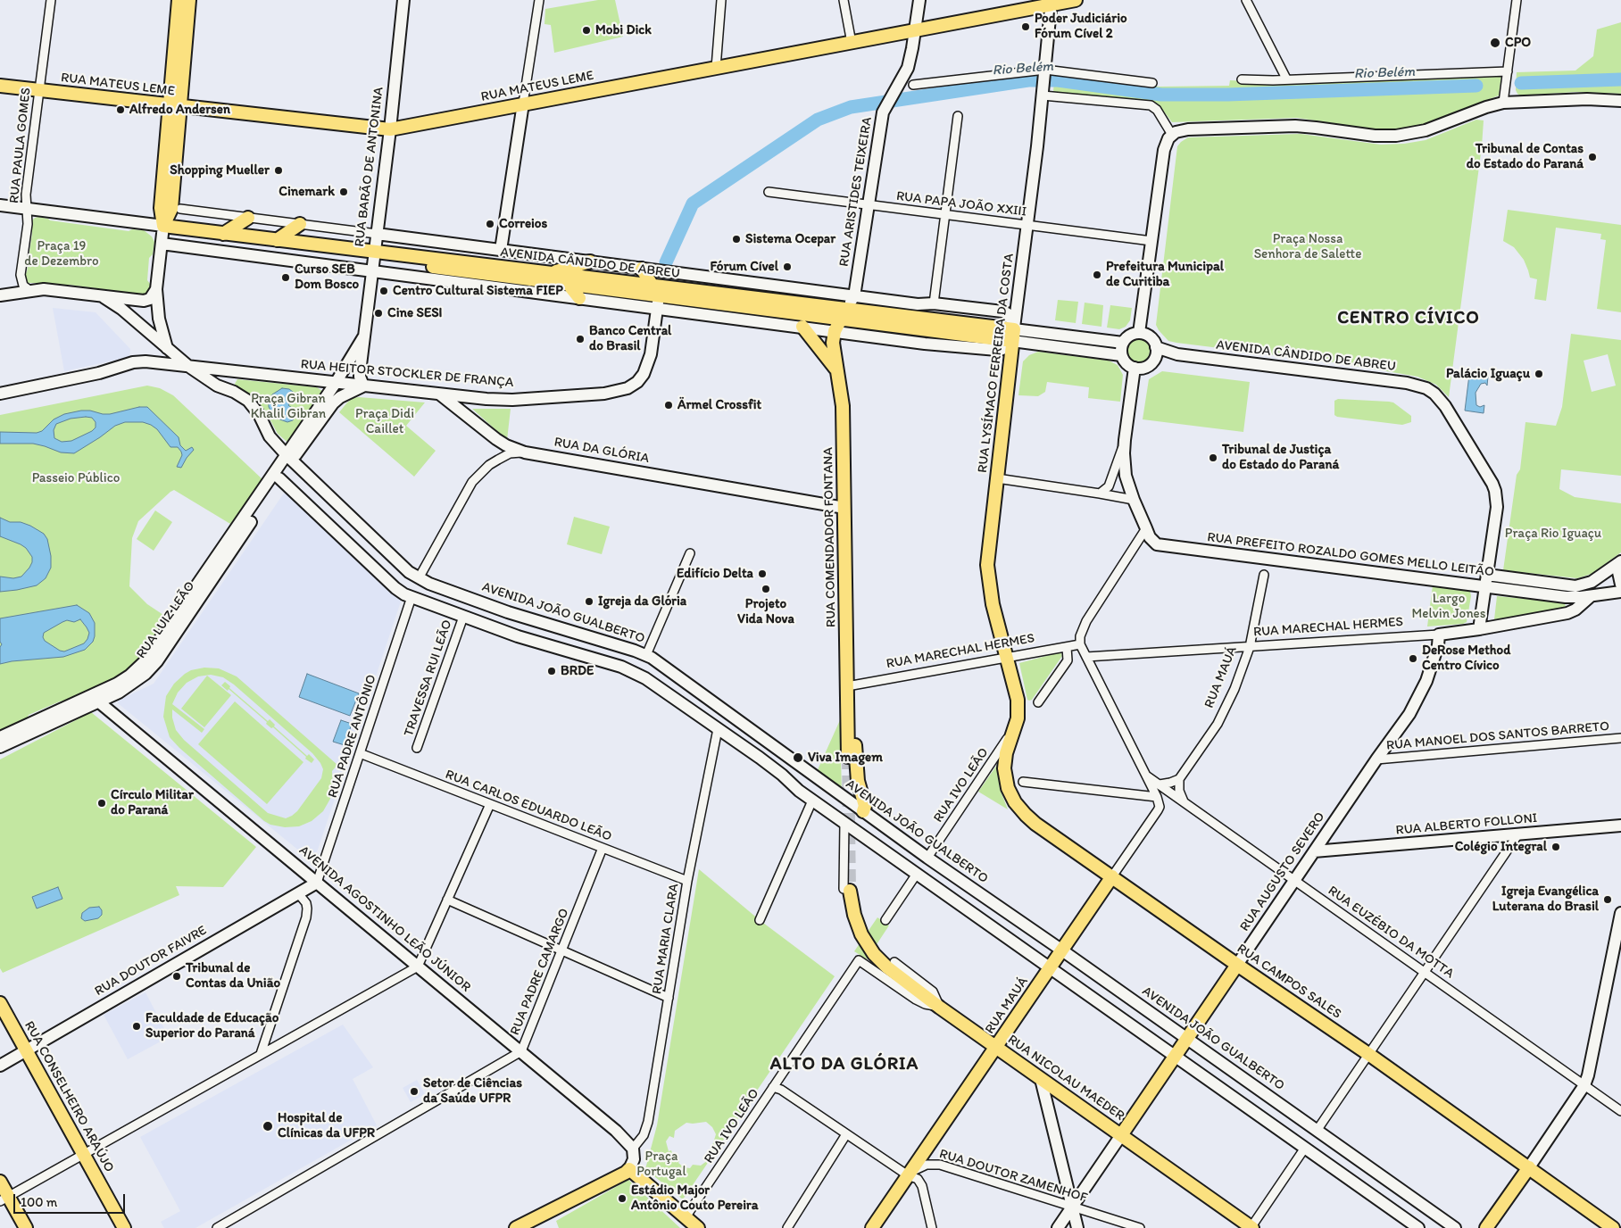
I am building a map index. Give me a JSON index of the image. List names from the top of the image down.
{
  "streets": {
    "main road": [
      "RUA MATEUS LEME",
      "AVENIDA CÂNDIDO DE ABREU",
      "RUA LYSÍMACO FERREIRA DA COSTA",
      "RUA COMENDADOR FONTANA",
      "RUA MAUÁ",
      "RUA AUGUSTO SEVERO",
      "RUA CAMPOS SALES",
      "RUA NICOLAU MAEDER",
      "RUA CONSELHEIRO ARAÚJO"
    ],
    "street": [
      "RUA PAULA GOMES",
      "RUA BARÃO DE ANTONINA",
      "RUA ARISTIDES TEIXEIRA",
      "RUA PAPA JOÃO XXIII",
      "RUA HEITOR STOCKLER DE FRANÇA",
      "RUA DA GLÓRIA",
      "RUA PREFEITO ROZALDO GOMES MELLO LEITÃO",
      "AVENIDA JOÃO GUALBERTO",
      "RUA LUIZ LEÃO",
      "RUA MARECHAL HERMES",
      "TRAVESSA RUI LEÃO",
      "RUA PADRE ANTÔNIO",
      "RUA MANOEL DOS SANTOS BARRETO",
      "RUA IVO LEÃO",
      "RUA CARLOS EDUARDO LEÃO",
      "RUA ALBERTO FOLLONI",
      "AVENIDA AGOSTINHO LEÃO JÚNIOR",
      "RUA EUZÉBIO DA MOTTA",
      "RUA MARIA CLARA",
      "RUA DOUTOR FAIVRE",
      "RUA PADRE CAMARGO",
      "RUA DOUTOR ZAMENHOF"
    ]
  },
  "crossings": [
    ["RUA MATEUS LEME", "RUA PAULA GOMES"],
    ["RUA MATEUS LEME", "RUA BARÃO DE ANTONINA"],
    ["RUA MATEUS LEME", "RUA ARISTIDES TEIXEIRA"],
    ["RUA MATEUS LEME", "RUA LYSÍMACO FERREIRA DA COSTA"],
    ["RUA BARÃO DE ANTONINA", "AVENIDA CÂNDIDO DE ABREU"],
    ["RUA BARÃO DE ANTONINA", "RUA HEITOR STOCKLER DE FRANÇA"],
    ["RUA BARÃO DE ANTONINA", "AVENIDA JOÃO GUALBERTO"],
    ["RUA BARÃO DE ANTONINA", "RUA LUIZ LEÃO"],
    ["RUA ARISTIDES TEIXEIRA", "RUA PAPA JOÃO XXIII"],
    ["RUA ARISTIDES TEIXEIRA", "AVENIDA CÂNDIDO DE ABREU"],
    ["RUA ARISTIDES TEIXEIRA", "RUA COMENDADOR FONTANA"],
    ["RUA PAPA JOÃO XXIII", "RUA LYSÍMACO FERREIRA DA COSTA"],
    ["AVENIDA CÂNDIDO DE ABREU", "RUA LYSÍMACO FERREIRA DA COSTA"],
    ["AVENIDA CÂNDIDO DE ABREU", "RUA HEITOR STOCKLER DE FRANÇA"],
    ["AVENIDA CÂNDIDO DE ABREU", "RUA COMENDADOR FONTANA"],
    ["AVENIDA CÂNDIDO DE ABREU", "RUA PREFEITO ROZALDO GOMES MELLO LEITÃO"],
    ["AVENIDA CÂNDIDO DE ABREU", "RUA MARECHAL HERMES"],
    ["RUA LYSÍMACO FERREIRA DA COSTA", "RUA MARECHAL HERMES"],
    ["RUA LYSÍMACO FERREIRA DA COSTA", "RUA IVO LEÃO"],
    ["RUA LYSÍMACO FERREIRA DA COSTA", "RUA CAMPOS SALES"],
    ["RUA HEITOR STOCKLER DE FRANÇA", "AVENIDA JOÃO GUALBERTO"],
    ["RUA DA GLÓRIA", "RUA COMENDADOR FONTANA"],
    ["RUA DA GLÓRIA", "AVENIDA JOÃO GUALBERTO"],
    ["RUA COMENDADOR FONTANA", "RUA MARECHAL HERMES"],
    ["RUA PREFEITO ROZALDO GOMES MELLO LEITÃO", "RUA MARECHAL HERMES"],
    ["AVENIDA JOÃO GUALBERTO", "RUA LUIZ LEÃO"],
    ["AVENIDA JOÃO GUALBERTO", "RUA MAUÁ"],
    ["AVENIDA JOÃO GUALBERTO", "TRAVESSA RUI LEÃO"],
    ["AVENIDA JOÃO GUALBERTO", "RUA PADRE ANTÔNIO"],
    ["AVENIDA JOÃO GUALBERTO", "RUA IVO LEÃO"],
    ["AVENIDA JOÃO GUALBERTO", "RUA AUGUSTO SEVERO"],
    ["AVENIDA JOÃO GUALBERTO", "RUA MARIA CLARA"],
    ["RUA LUIZ LEÃO", "AVENIDA AGOSTINHO LEÃO JÚNIOR"],
    ["RUA MARECHAL HERMES", "RUA MAUÁ"],
    ["RUA MARECHAL HERMES", "RUA AUGUSTO SEVERO"],
    ["RUA MAUÁ", "RUA CAMPOS SALES"],
    ["RUA MAUÁ", "RUA NICOLAU MAEDER"],
    ["RUA MAUÁ", "RUA DOUTOR ZAMENHOF"],
    ["RUA PADRE ANTÔNIO", "RUA CARLOS EDUARDO LEÃO"],
    ["RUA PADRE ANTÔNIO", "AVENIDA AGOSTINHO LEÃO JÚNIOR"],
    ["RUA PADRE ANTÔNIO", "RUA DOUTOR FAIVRE"],
    ["RUA MANOEL DOS SANTOS BARRETO", "RUA AUGUSTO SEVERO"],
    ["RUA IVO LEÃO", "RUA CAMPOS SALES"],
    ["RUA IVO LEÃO", "RUA NICOLAU MAEDER"],
    ["RUA CARLOS EDUARDO LEÃO", "RUA MARIA CLARA"],
    ["RUA CARLOS EDUARDO LEÃO", "RUA PADRE CAMARGO"],
    ["RUA ALBERTO FOLLONI", "RUA AUGUSTO SEVERO"],
    ["RUA AUGUSTO SEVERO", "RUA EUZÉBIO DA MOTTA"],
    ["RUA AUGUSTO SEVERO", "RUA CAMPOS SALES"],
    ["RUA AUGUSTO SEVERO", "RUA NICOLAU MAEDER"],
    ["RUA AUGUSTO SEVERO", "RUA DOUTOR ZAMENHOF"],
    ["AVENIDA AGOSTINHO LEÃO JÚNIOR", "RUA MARIA CLARA"],
    ["AVENIDA AGOSTINHO LEÃO JÚNIOR", "RUA DOUTOR FAIVRE"],
    ["AVENIDA AGOSTINHO LEÃO JÚNIOR", "RUA PADRE CAMARGO"],
    ["RUA DOUTOR FAIVRE", "RUA CONSELHEIRO ARAÚJO"]
  ],
  "districts": ["CENTRO CÍVICO", "ALTO DA GLÓRIA"],
  "water": ["Rio Belém"],
  "parks": [
    "Praça Nossa Senhora de Salette",
    "Praça 19 de Dezembro",
    "Praça Gibran Khalil Gibran",
    "Praça Didi Caillet",
    "Passeio Público",
    "Praça Rio Iguaçu",
    "Largo Melvin Jones",
    "Praça Portugal"
  ],
  "places": [
    "Poder Judiciário Fórum Cível 2",
    "Mobi Dick",
    "CPO",
    "Alfredo Andersen",
    "Tribunal de Contas do Estado do Paraná",
    "Shopping Mueller",
    "Cinemark",
    "Correios",
    "Sistema Ocepar",
    "Fórum Cível",
    "Prefeitura Municipal de Curitiba",
    "Curso SEB Dom Bosco",
    "Centro Cultural Sistema FIEP",
    "Cine SESI",
    "Banco Central do Brasil",
    "Palácio Iguaçu",
    "Ärmel Crossfit",
    "Tribunal de Justiça do Estado do Paraná",
    "Edifício Delta",
    "Projeto Vida Nova",
    "Igreja da Glória",
    "DeRose Method Centro Cívico",
    "BRDE",
    "Viva Imagem",
    "Círculo Militar do Paraná",
    "Colégio Integral",
    "Igreja Evangélica Luterana do Brasil",
    "Tribunal de Contas da União",
    "Faculdade de Educação Superior do Paraná",
    "Setor de Ciências da Saúde UFPR",
    "Hospital de Clínicas da UFPR",
    "Estádio Major Antônio Couto Pereira"
  ],
  "scale_bar": "100 m"
}
